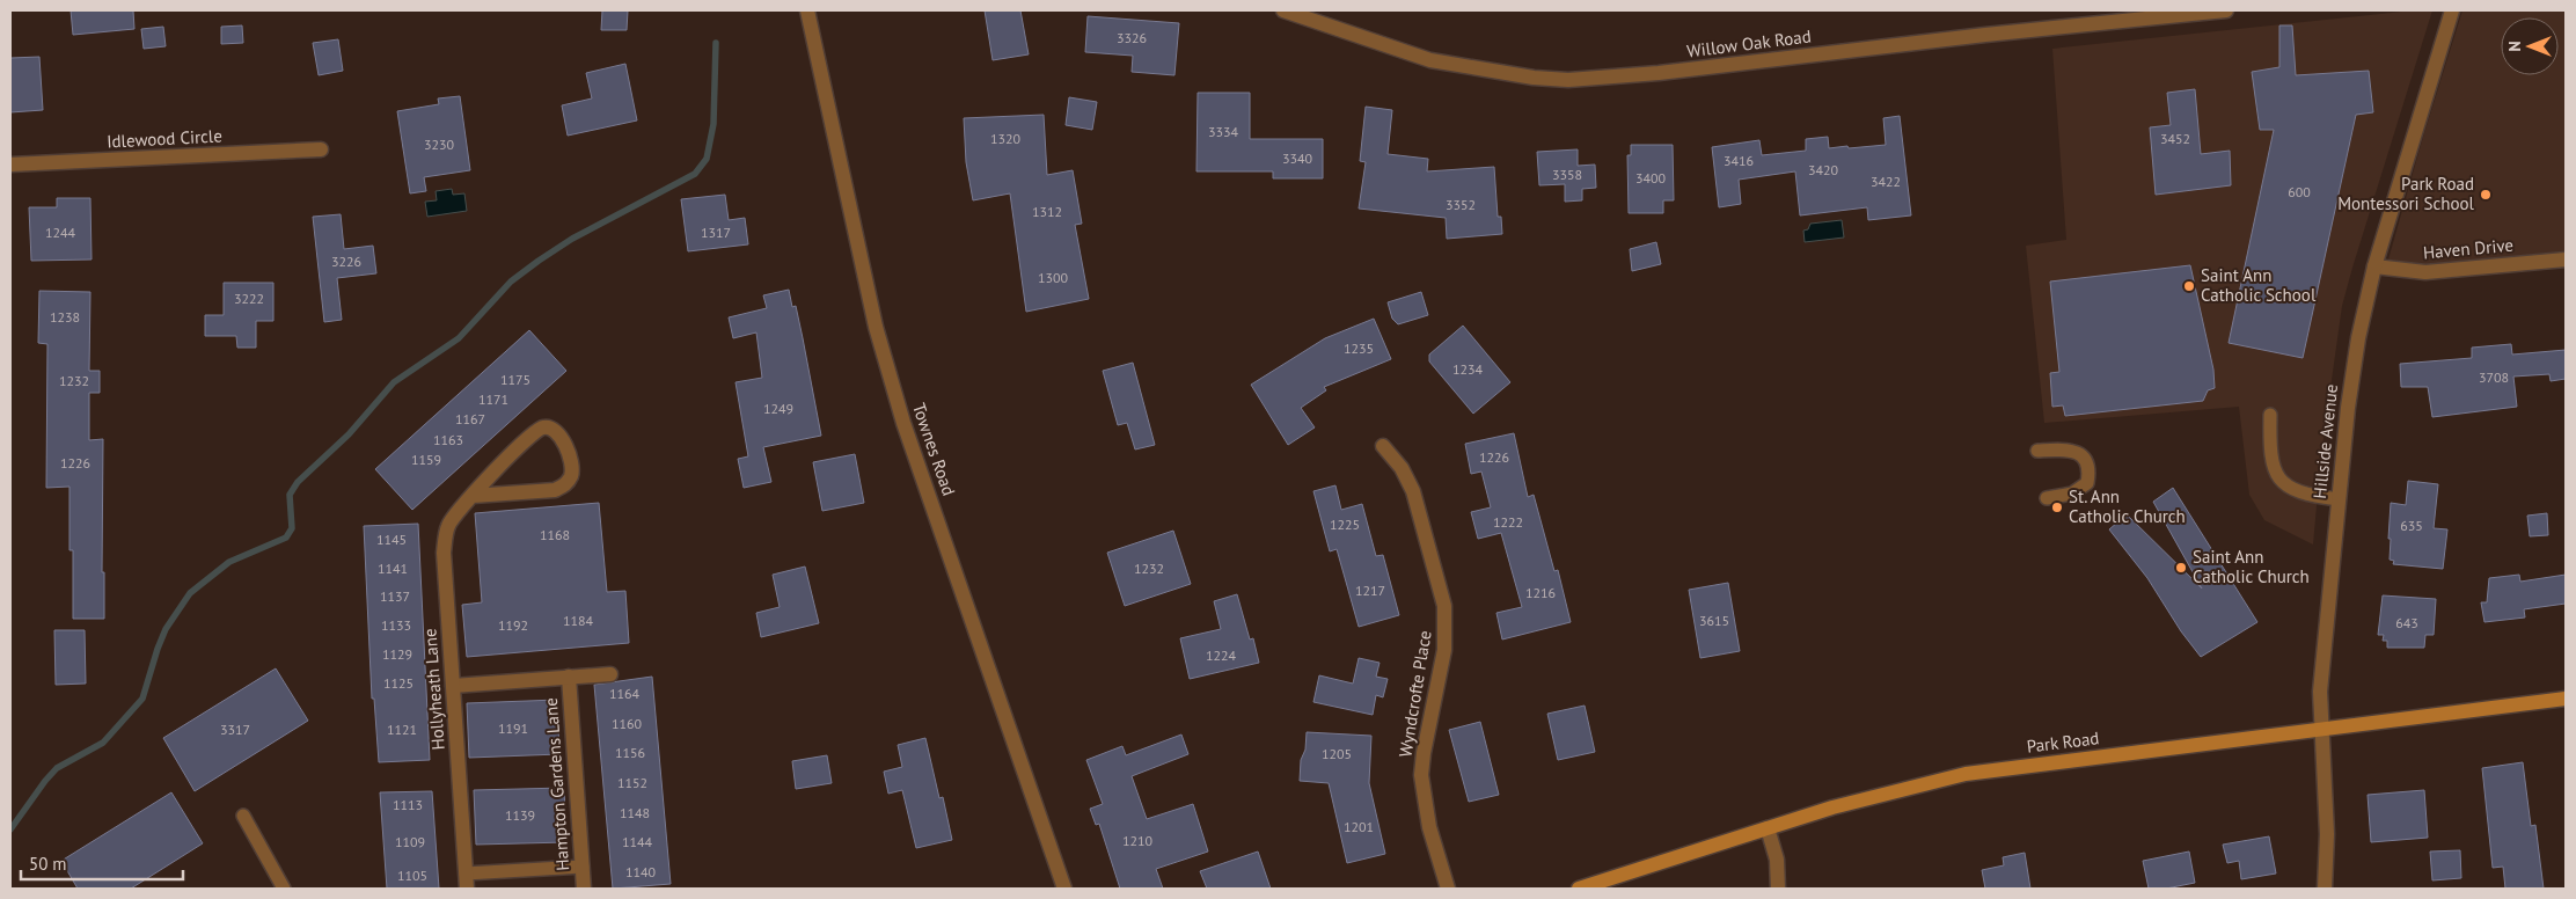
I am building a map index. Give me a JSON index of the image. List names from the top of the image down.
{
  "streets": {
    "main road": ["Park Road"],
    "street": [
      "Willow Oak Road",
      "Idlewood Circle",
      "Haven Drive",
      "Hillside Avenue",
      "Townes Road",
      "Hollyheath Lane",
      "Wyndcrofte Place",
      "Hampton Gardens Lane"
    ]
  },
  "crossings": [
    ["Haven Drive", "Hillside Avenue"],
    ["Hillside Avenue", "Park Road"],
    ["Hollyheath Lane", "Hampton Gardens Lane"]
  ],
  "places": [
    "Park Road Montessori School",
    "Saint Ann Catholic School",
    "St. Ann Catholic Church",
    "Saint Ann Catholic Church"
  ],
  "house_numbers": [
    "3326",
    "3334",
    "1320",
    "3452",
    "3230",
    "3340",
    "3416",
    "3420",
    "3358",
    "3400",
    "3422",
    "600",
    "3352",
    "1312",
    "1244",
    "1317",
    "3226",
    "1300",
    "3222",
    "1238",
    "1235",
    "1234",
    "3708",
    "1175",
    "1232",
    "1171",
    "1249",
    "1167",
    "1163",
    "1226",
    "1159",
    "1226",
    "1222",
    "1225",
    "635",
    "1168",
    "1145",
    "1141",
    "1232",
    "1217",
    "1216",
    "1137",
    "1184",
    "3615",
    "643",
    "1133",
    "1192",
    "1129",
    "1224",
    "1125",
    "1164",
    "1160",
    "1191",
    "3317",
    "1121",
    "1156",
    "1205",
    "1152",
    "1113",
    "1148",
    "1139",
    "1201",
    "1210",
    "1109",
    "1144",
    "1140",
    "1105"
  ],
  "scale_bar": "50 m",
  "north": "left"
}
